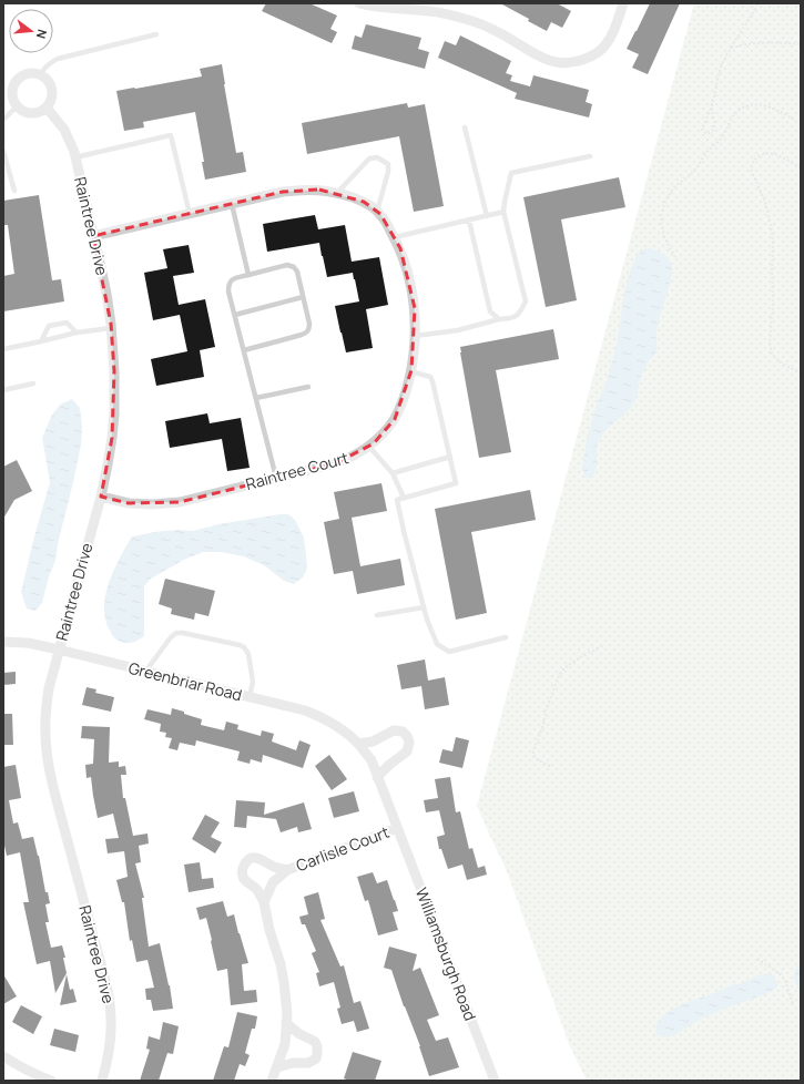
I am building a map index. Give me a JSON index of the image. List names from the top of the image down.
{
  "streets": {
    "street": [
      "Raintree Drive",
      "Raintree Court",
      "Greenbriar Road",
      "Carlisle Court",
      "Williamsburgh Road"
    ]
  },
  "crossings": [
    ["Raintree Drive", "Raintree Court"],
    ["Raintree Drive", "Greenbriar Road"],
    ["Greenbriar Road", "Carlisle Court"],
    ["Greenbriar Road", "Williamsburgh Road"],
    ["Carlisle Court", "Williamsburgh Road"]
  ],
  "north": "right"
}
